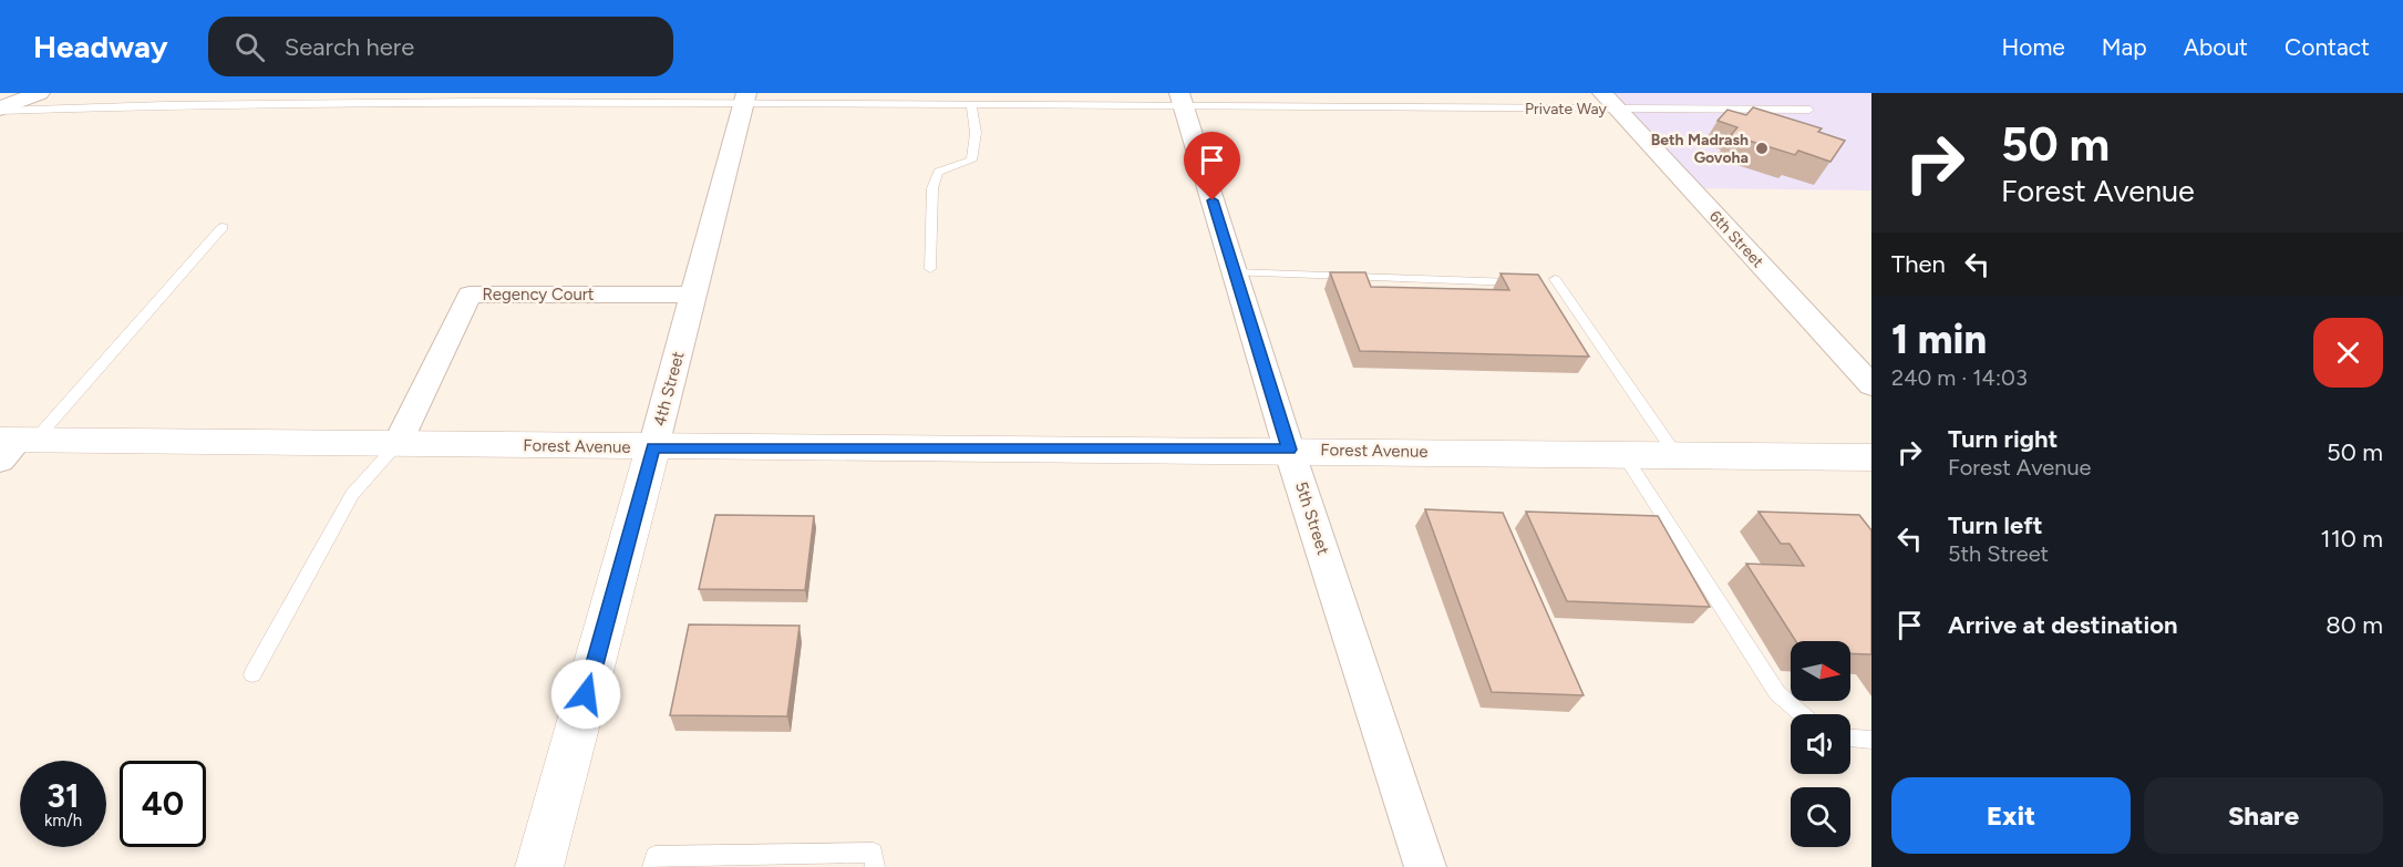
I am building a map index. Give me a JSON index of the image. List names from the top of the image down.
{
  "streets": {
    "street": [
      "6th Street",
      "Regency Court",
      "4th Street",
      "Forest Avenue",
      "5th Street"
    ],
    "lane": ["Private Way"]
  },
  "crossings": [
    ["Private Way", "6th Street"],
    ["Private Way", "4th Street"],
    ["Private Way", "5th Street"],
    ["Regency Court", "4th Street"],
    ["Regency Court", "Forest Avenue"],
    ["4th Street", "Forest Avenue"],
    ["Forest Avenue", "5th Street"]
  ],
  "places": ["Beth Madrash Govoha"],
  "north": "right",
  "page": {
    "header": "Headway",
    "search": "Search here",
    "nav": [
      "Home",
      "Map",
      "About",
      "Contact"
    ],
    "turn": ["50 m", "Forest Avenue"],
    "then": "Then",
    "heading": ["1 min", "240 m · 14:03"],
    "list": [
      {
        "name": "Turn right",
        "note": "Forest Avenue",
        "value": "50 m"
      },
      {
        "name": "Turn left",
        "note": "5th Street",
        "value": "110 m"
      },
      {
        "name": "Arrive at destination",
        "value": "80 m"
      }
    ],
    "speed": "31 km/h",
    "limit": "40",
    "buttons": ["Exit", "Share"]
  }
}
